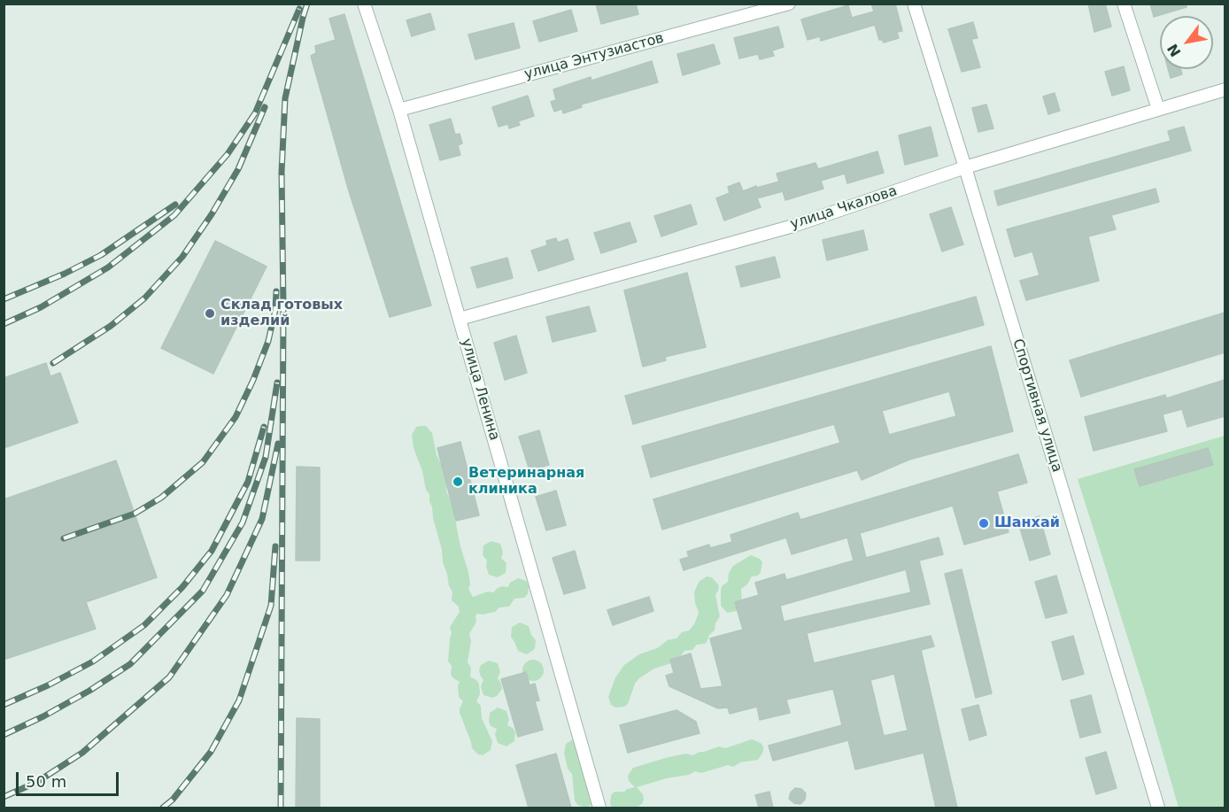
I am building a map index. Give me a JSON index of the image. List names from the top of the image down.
{
  "streets": {
    "street": [
      "улица Энтузиастов",
      "улица Чкалова",
      "улица Ленина",
      "Спортивная улица"
    ]
  },
  "crossings": [
    ["улица Энтузиастов", "улица Ленина"],
    ["улица Чкалова", "улица Ленина"],
    ["улица Чкалова", "Спортивная улица"]
  ],
  "places": ["Склад готовых изделий", "Ветеринарная клиника", "Шанхай"],
  "scale_bar": "50 m",
  "north": "bottom left"
}
